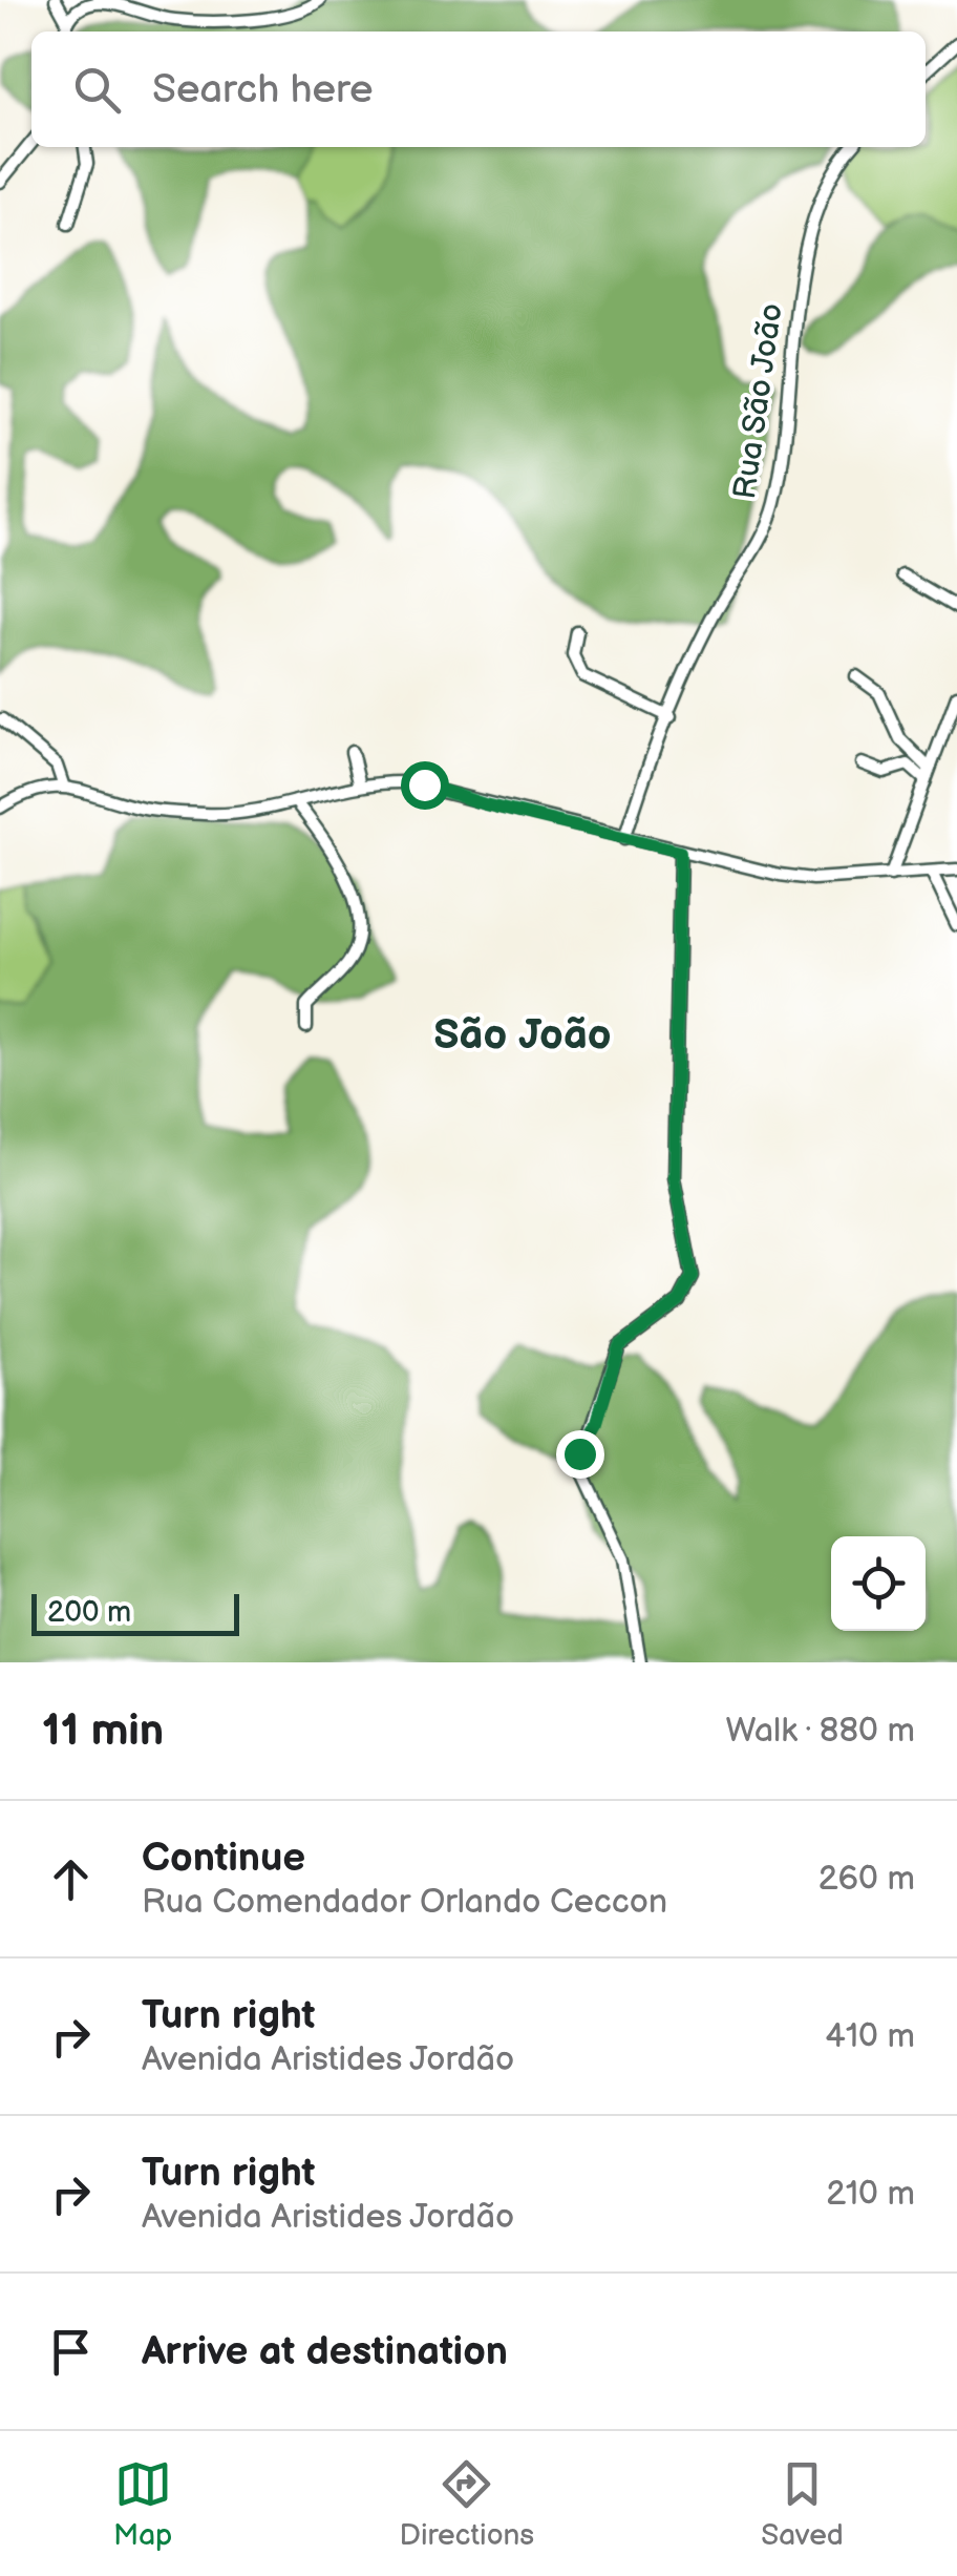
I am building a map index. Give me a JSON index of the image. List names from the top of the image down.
{
  "streets": {
    "street": ["Rua São João"]
  },
  "districts": ["São João"],
  "scale_bar": "200 m",
  "page": {
    "search": "Search here",
    "scale": "200 m",
    "heading": ["11 min", "Walk · 880 m"],
    "list": [
      ["Continue", "Rua Comendador Orlando Ceccon", "260 m"],
      ["Turn right", "Avenida Aristides Jordão", "410 m"],
      ["Turn right", "Avenida Aristides Jordão", "210 m"],
      "Arrive at destination"
    ],
    "nav": ["Map", "Directions", "Saved"]
  }
}
